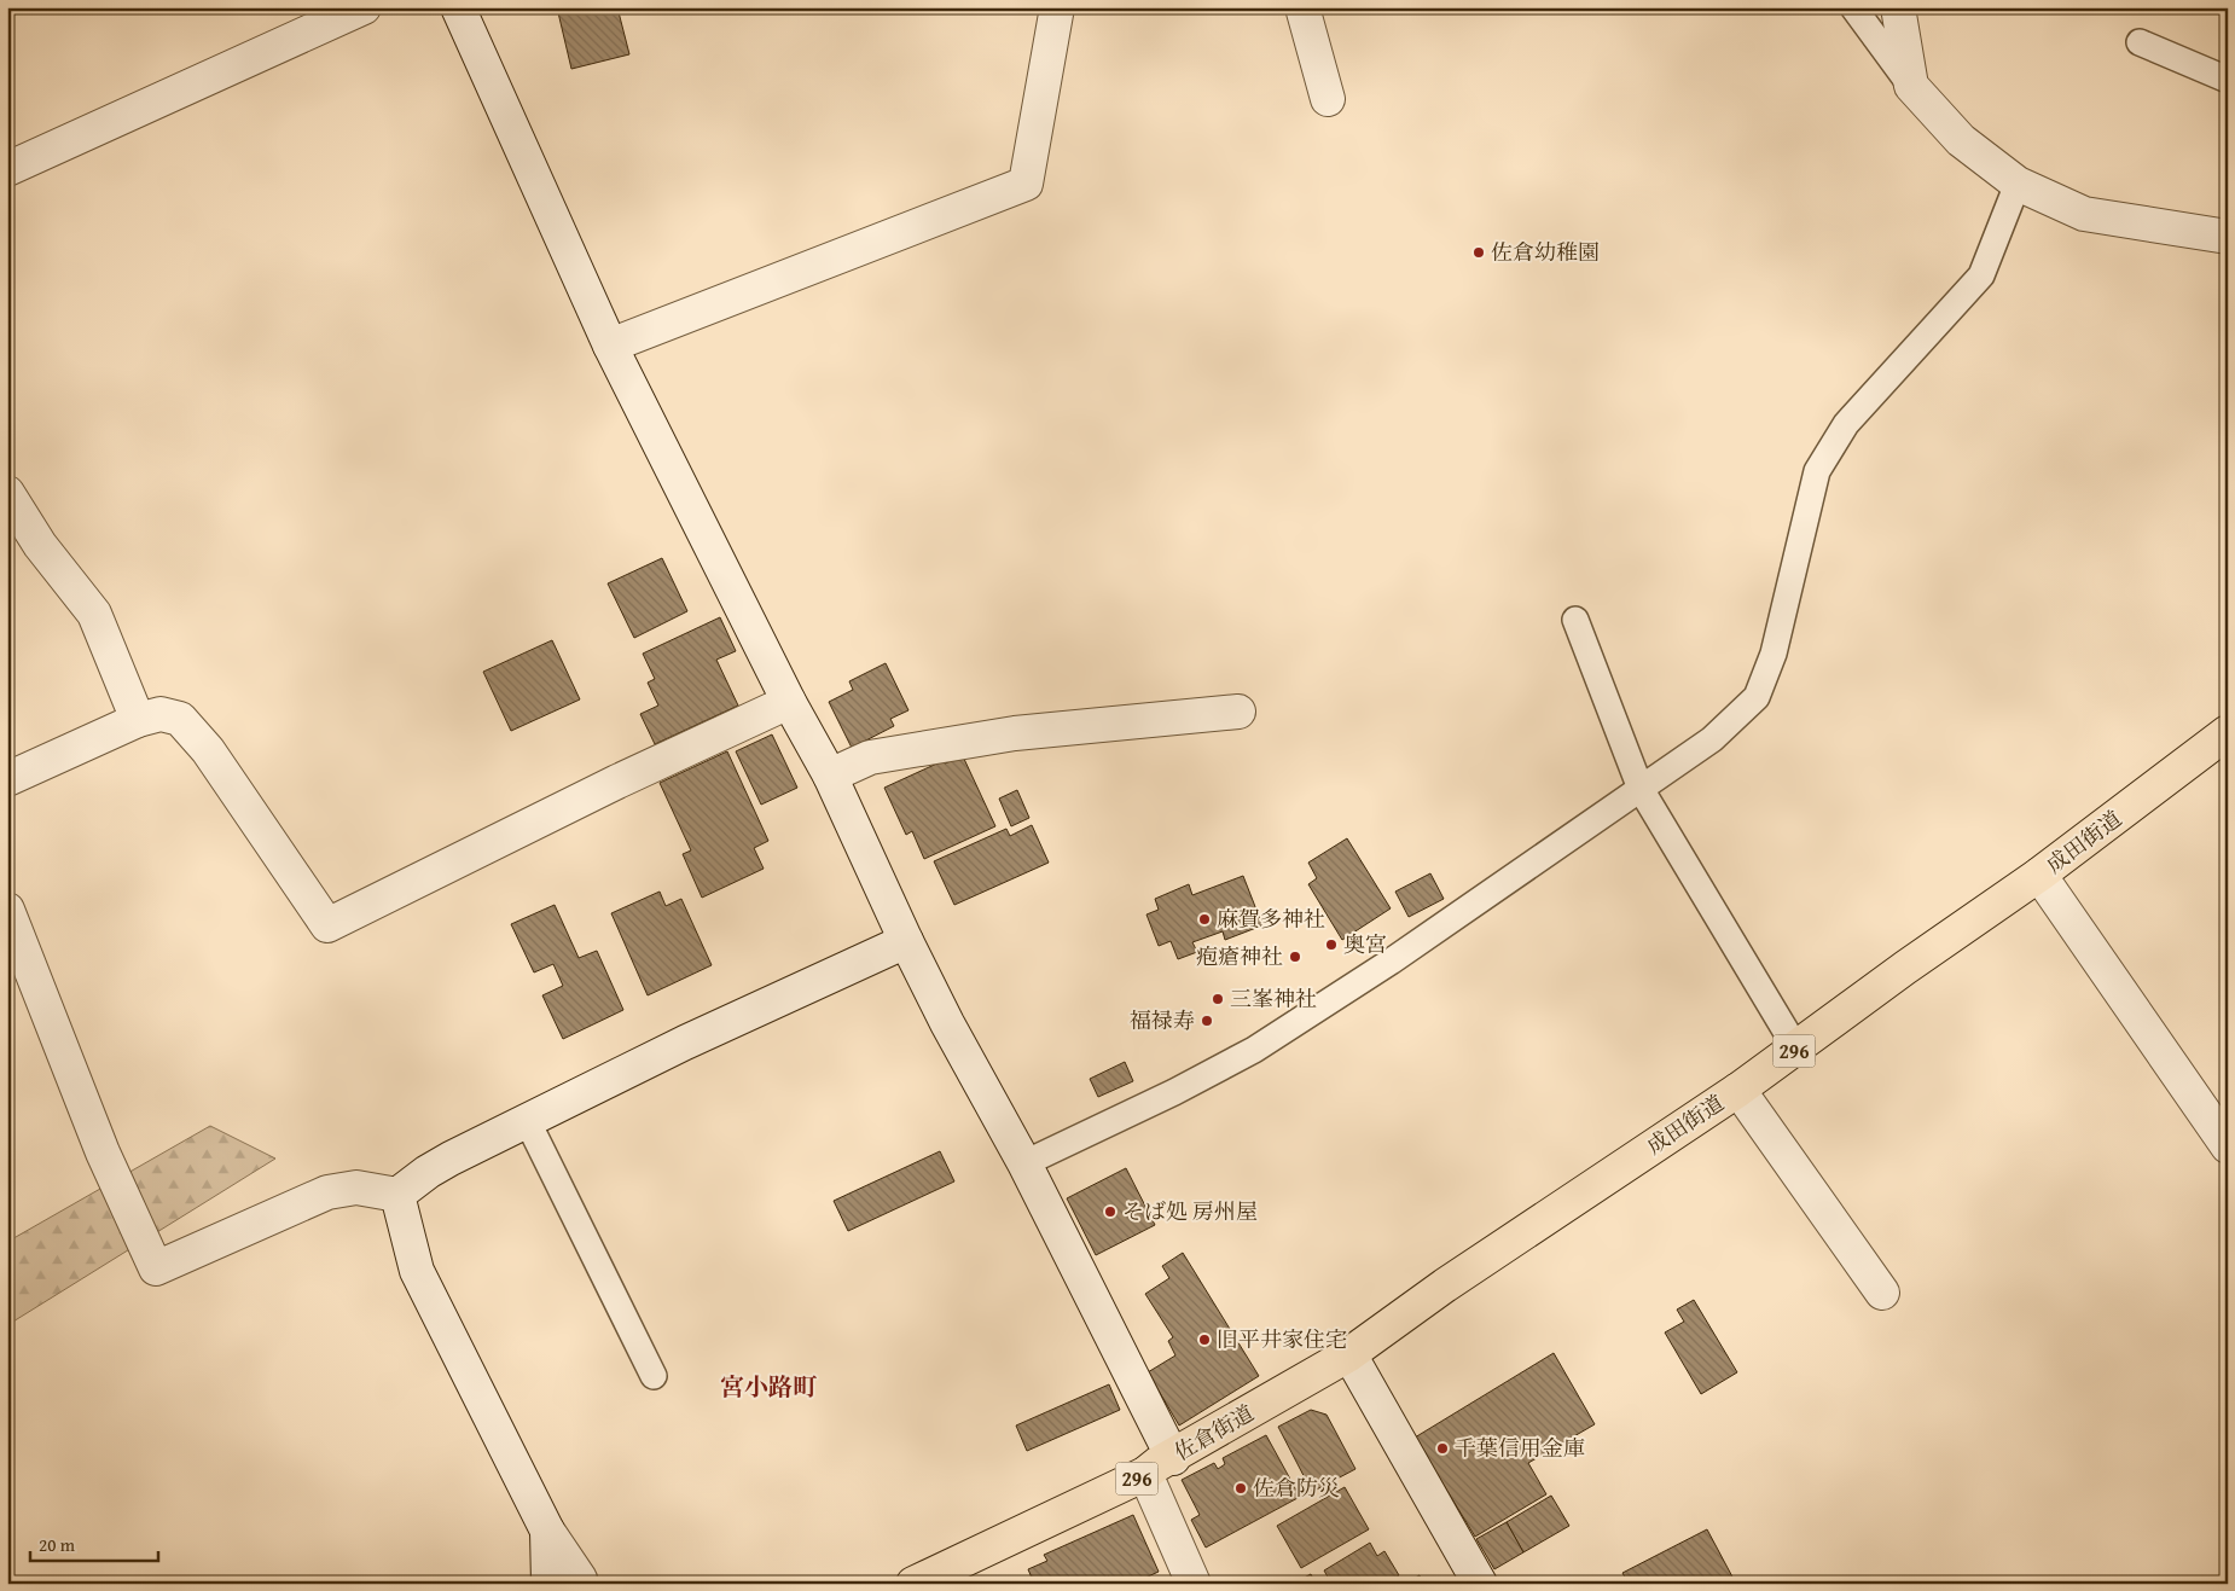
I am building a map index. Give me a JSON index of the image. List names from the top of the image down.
{
  "streets": {
    "highway": ["成田街道", "296", "佐倉街道"]
  },
  "crossings": [
    ["成田街道", "佐倉街道"]
  ],
  "districts": ["宮小路町"],
  "places": [
    "佐倉幼稚園",
    "麻賀多神社",
    "奥宮",
    "疱瘡神社",
    "三峯神社",
    "福禄寿",
    "そば処 房州屋",
    "旧平井家住宅",
    "千葉信用金庫",
    "佐倉防災"
  ],
  "scale_bar": "20 m"
}
